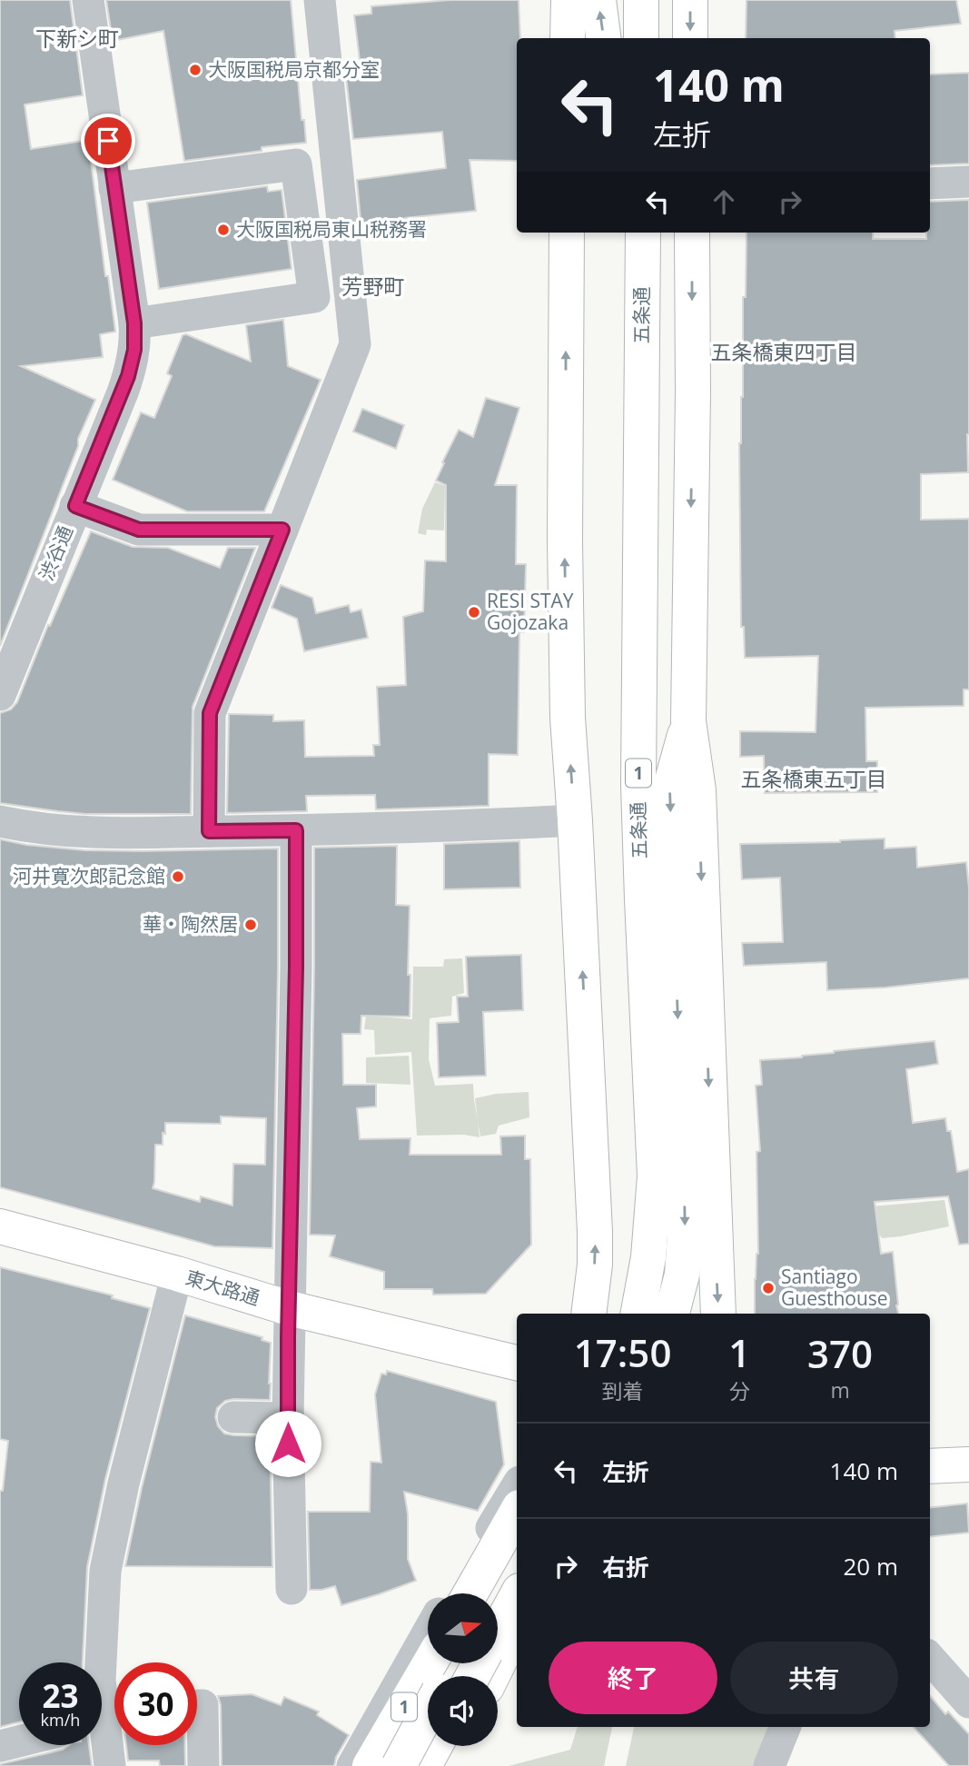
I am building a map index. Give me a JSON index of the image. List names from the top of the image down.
{
  "streets": {
    "main road": ["五条通", "1", "東大路通"],
    "street": ["渋谷通"]
  },
  "districts": [
    "下新シ町",
    "芳野町",
    "五条橋東四丁目",
    "五条橋東五丁目"
  ],
  "places": [
    "大阪国税局京都分室",
    "大阪国税局東山税務署",
    "RESI STAY Gojozaka",
    "河井寛次郎記念館",
    "華・陶然居",
    "Santiago Guesthouse"
  ],
  "north": "right",
  "page": {
    "turn": ["140 m", "左折"],
    "eta": [
      "17:50",
      "到着",
      "1",
      "分",
      "370",
      "m"
    ],
    "list": [
      {
        "name": "左折",
        "value": "140 m"
      },
      {
        "name": "右折",
        "value": "20 m"
      }
    ],
    "buttons": ["終了", "共有"],
    "speed": "23 km/h",
    "limit": "30"
  }
}
